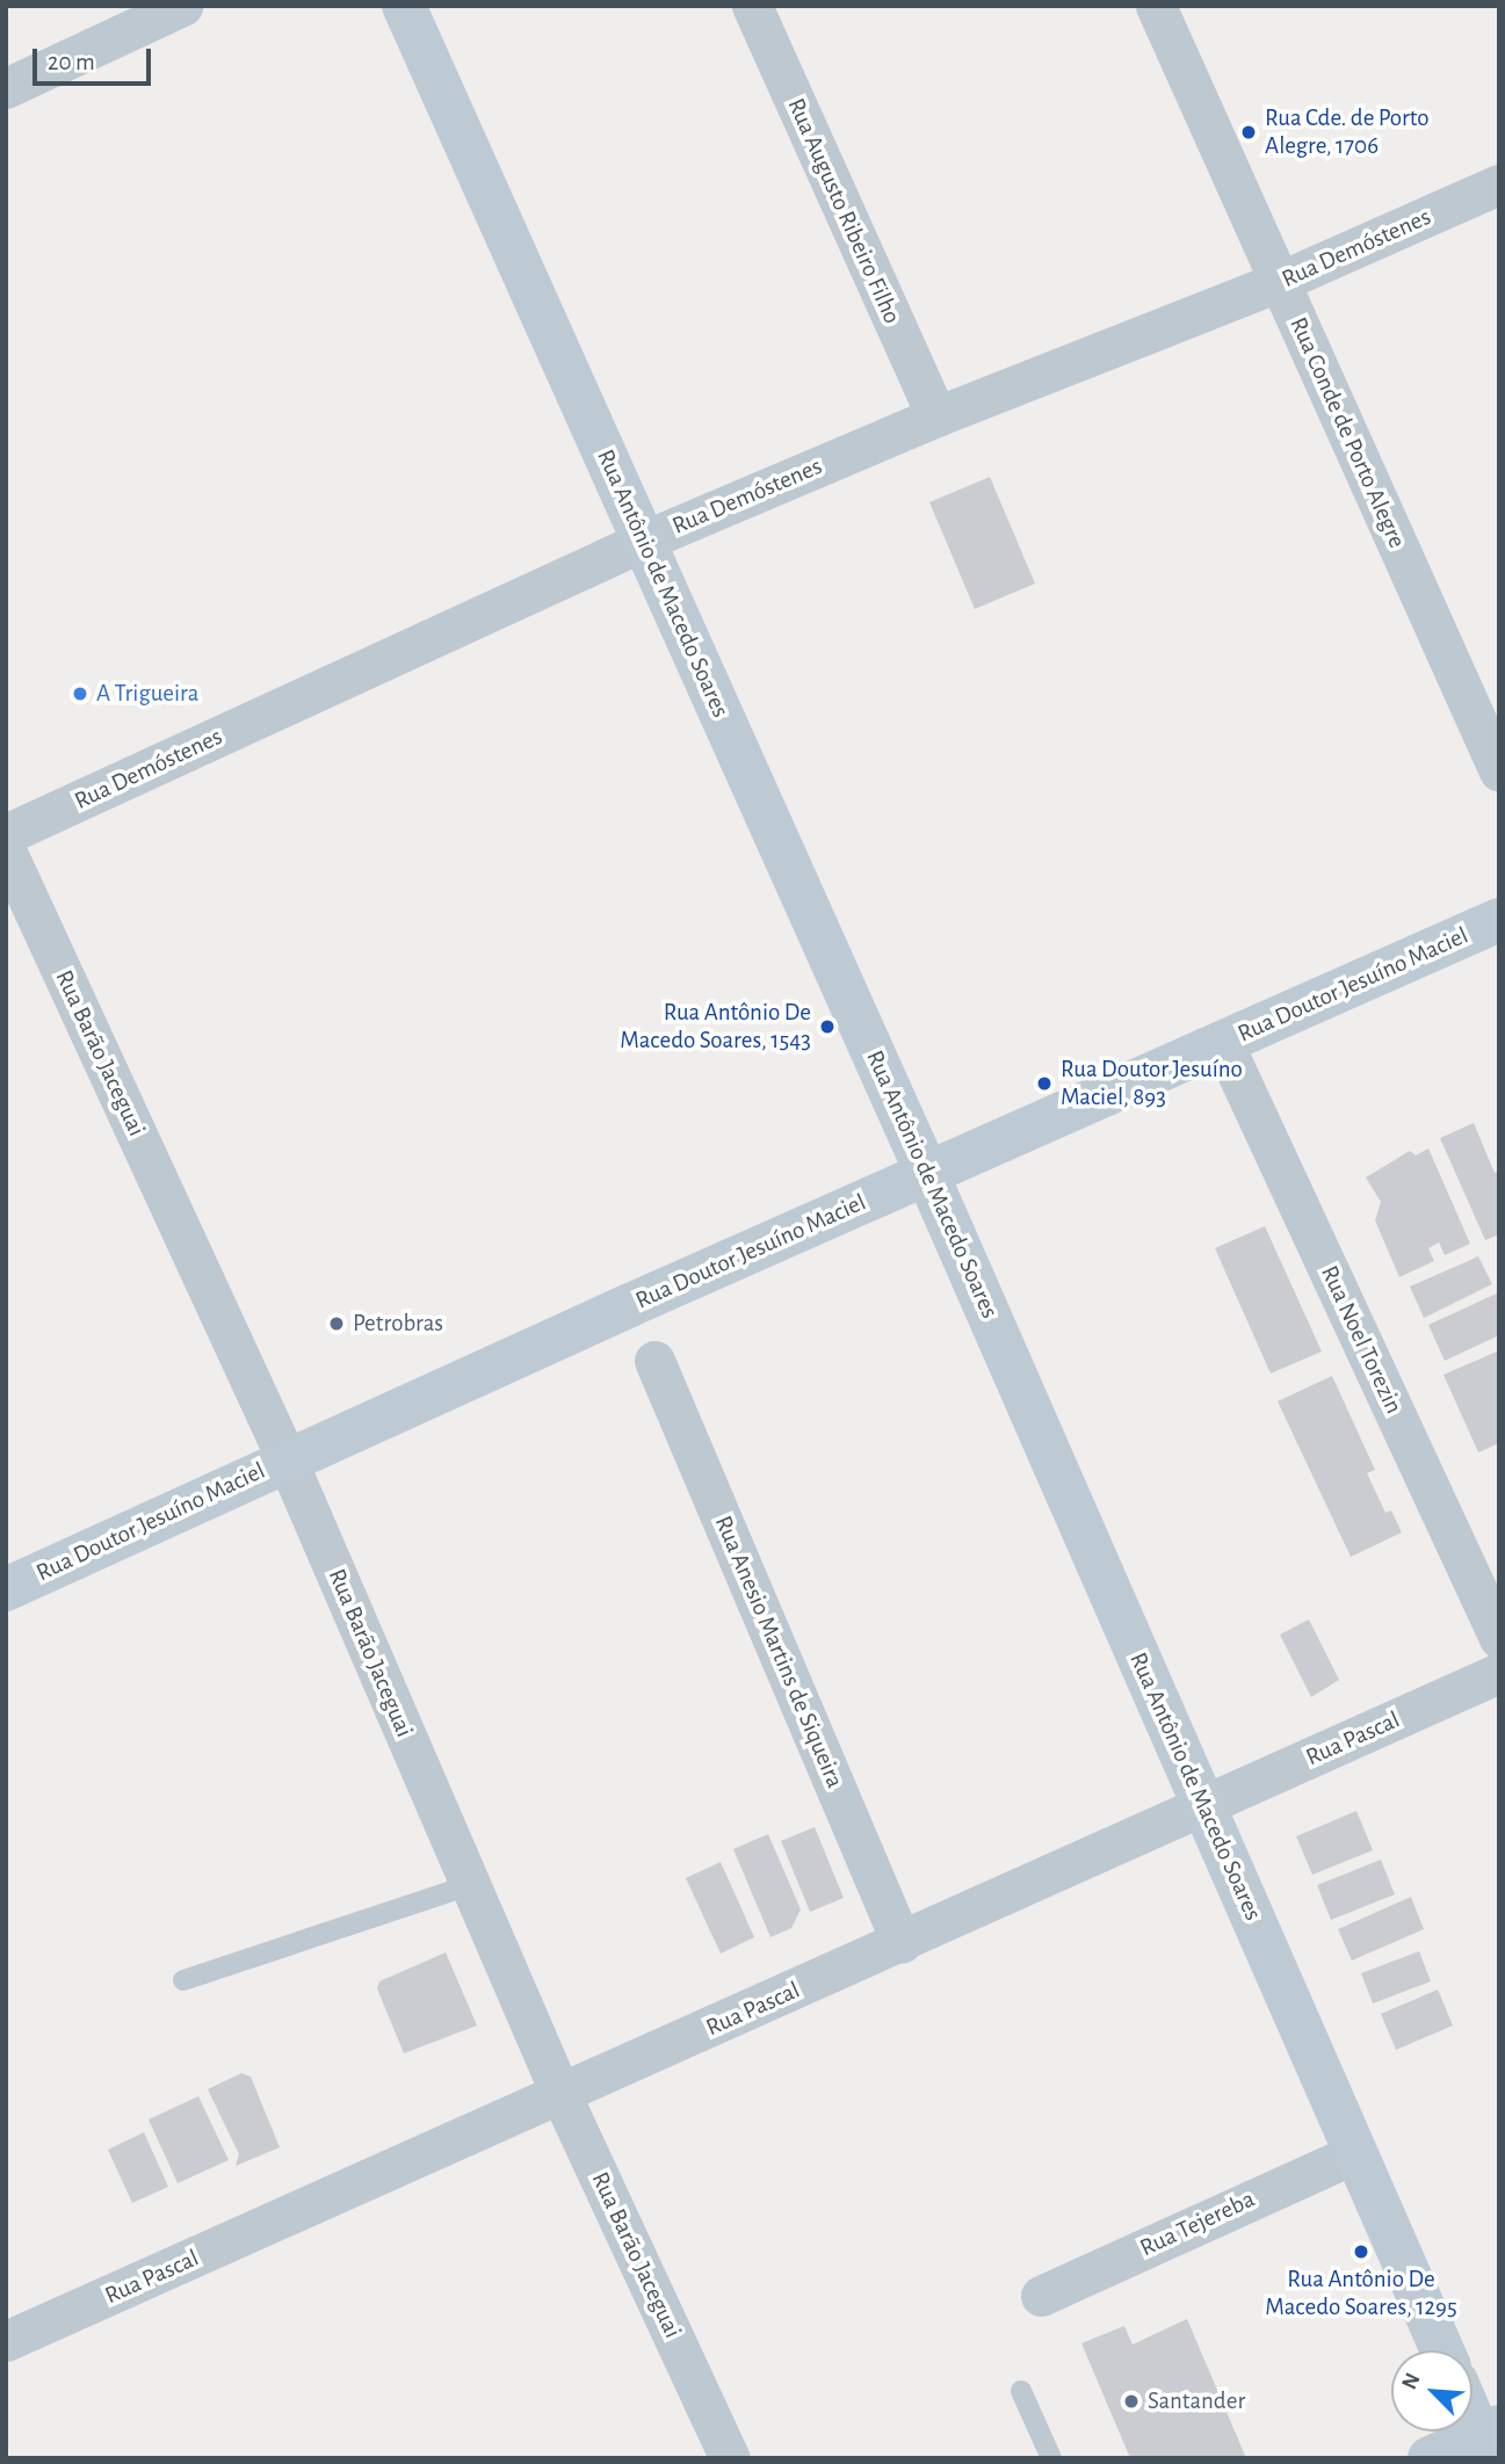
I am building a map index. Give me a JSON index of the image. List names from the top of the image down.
{
  "streets": {
    "main road": ["Rua Antônio de Macedo Soares", "Rua Doutor Jesuíno Maciel"],
    "street": [
      "Rua Augusto Ribeiro Filho",
      "Rua Demóstenes",
      "Rua Conde de Porto Alegre",
      "Rua Barão Jaceguai",
      "Rua Noel Torezin",
      "Rua Anesio Martins de Siqueira",
      "Rua Pascal",
      "Rua Tejereba"
    ]
  },
  "crossings": [
    ["Rua Augusto Ribeiro Filho", "Rua Demóstenes"],
    ["Rua Demóstenes", "Rua Conde de Porto Alegre"],
    ["Rua Demóstenes", "Rua Antônio de Macedo Soares"],
    ["Rua Antônio de Macedo Soares", "Rua Doutor Jesuíno Maciel"],
    ["Rua Antônio de Macedo Soares", "Rua Pascal"],
    ["Rua Antônio de Macedo Soares", "Rua Tejereba"],
    ["Rua Doutor Jesuíno Maciel", "Rua Barão Jaceguai"],
    ["Rua Doutor Jesuíno Maciel", "Rua Noel Torezin"],
    ["Rua Barão Jaceguai", "Rua Pascal"],
    ["Rua Anesio Martins de Siqueira", "Rua Pascal"]
  ],
  "places": [
    "Rua Cde. de Porto Alegre, 1706",
    "A Trigueira",
    "Rua Antônio De Macedo Soares, 1543",
    "Rua Doutor Jesuíno Maciel, 893",
    "Petrobras",
    "Rua Antônio De Macedo Soares, 1295",
    "Santander"
  ],
  "scale_bar": "20 m",
  "north": "top left"
}
